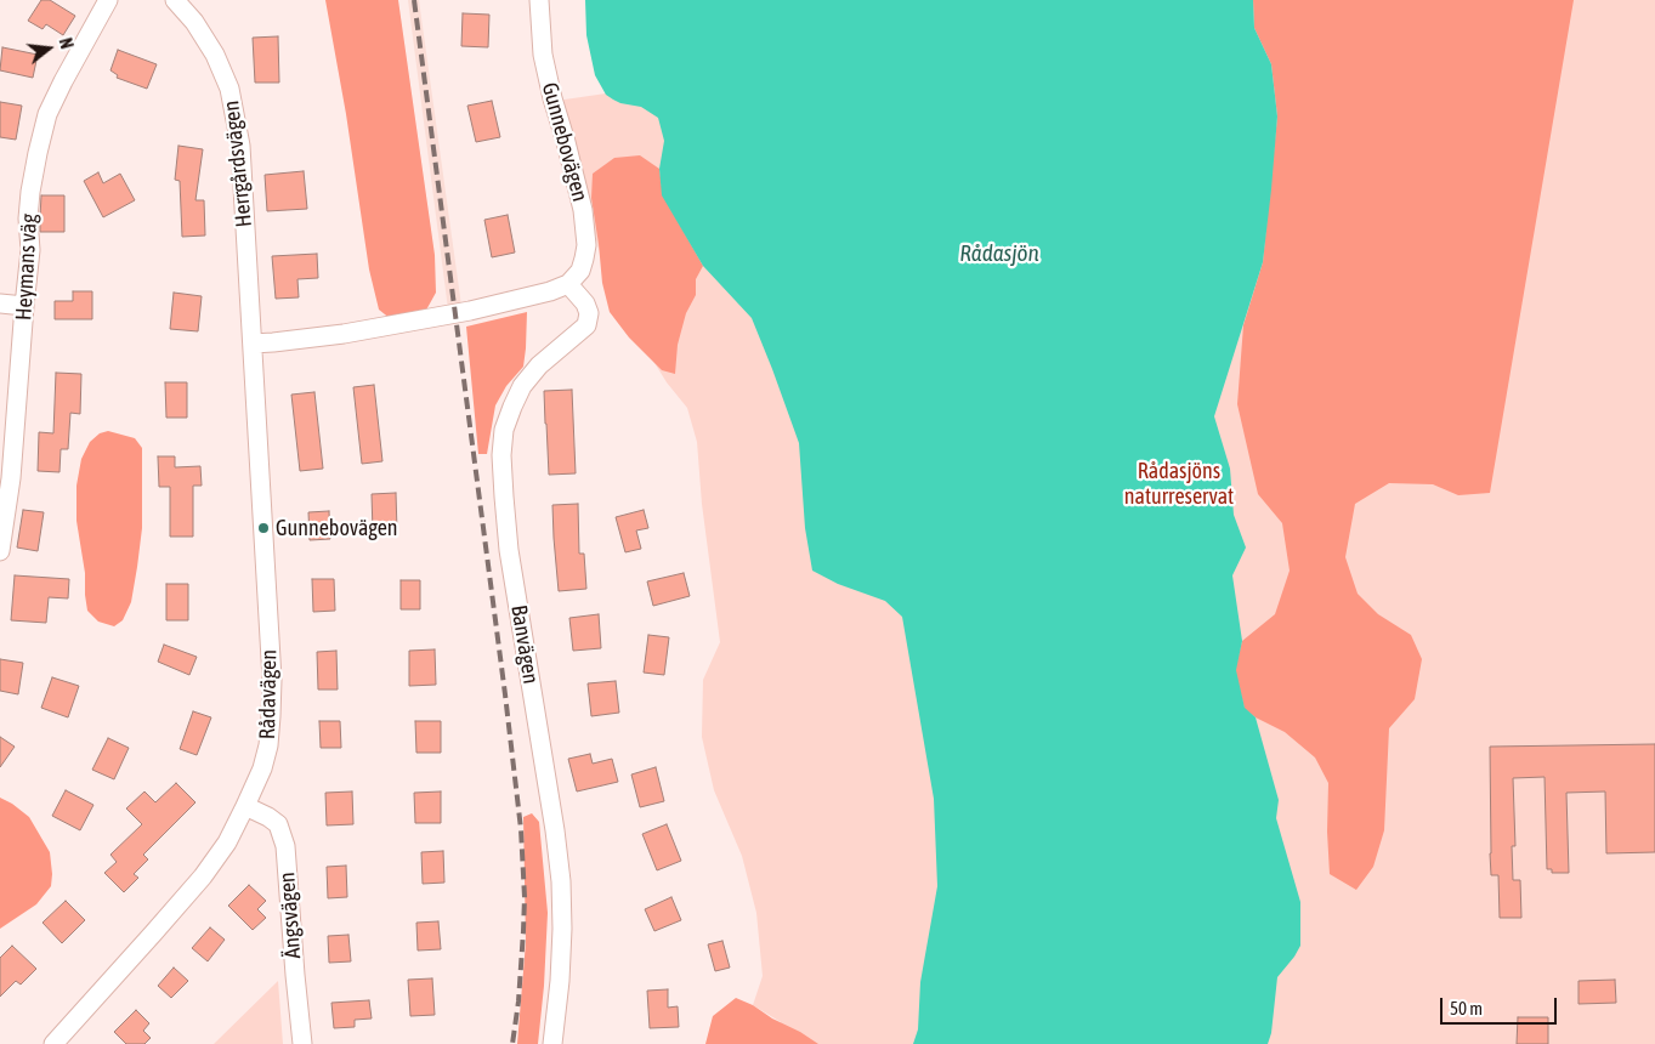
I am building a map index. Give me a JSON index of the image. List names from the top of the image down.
{
  "streets": {
    "street": [
      "Gunnebovägen",
      "Herrgårdsvägen",
      "Heymans väg",
      "Banvägen",
      "Rådavägen",
      "Ängsvägen"
    ]
  },
  "crossings": [
    ["Gunnebovägen", "Banvägen"],
    ["Herrgårdsvägen", "Rådavägen"],
    ["Rådavägen", "Ängsvägen"]
  ],
  "water": ["Rådasjön"],
  "parks": ["Rådasjöns naturreservat"],
  "places": ["Gunnebovägen"],
  "scale_bar": "50 m",
  "north": "right"
}
